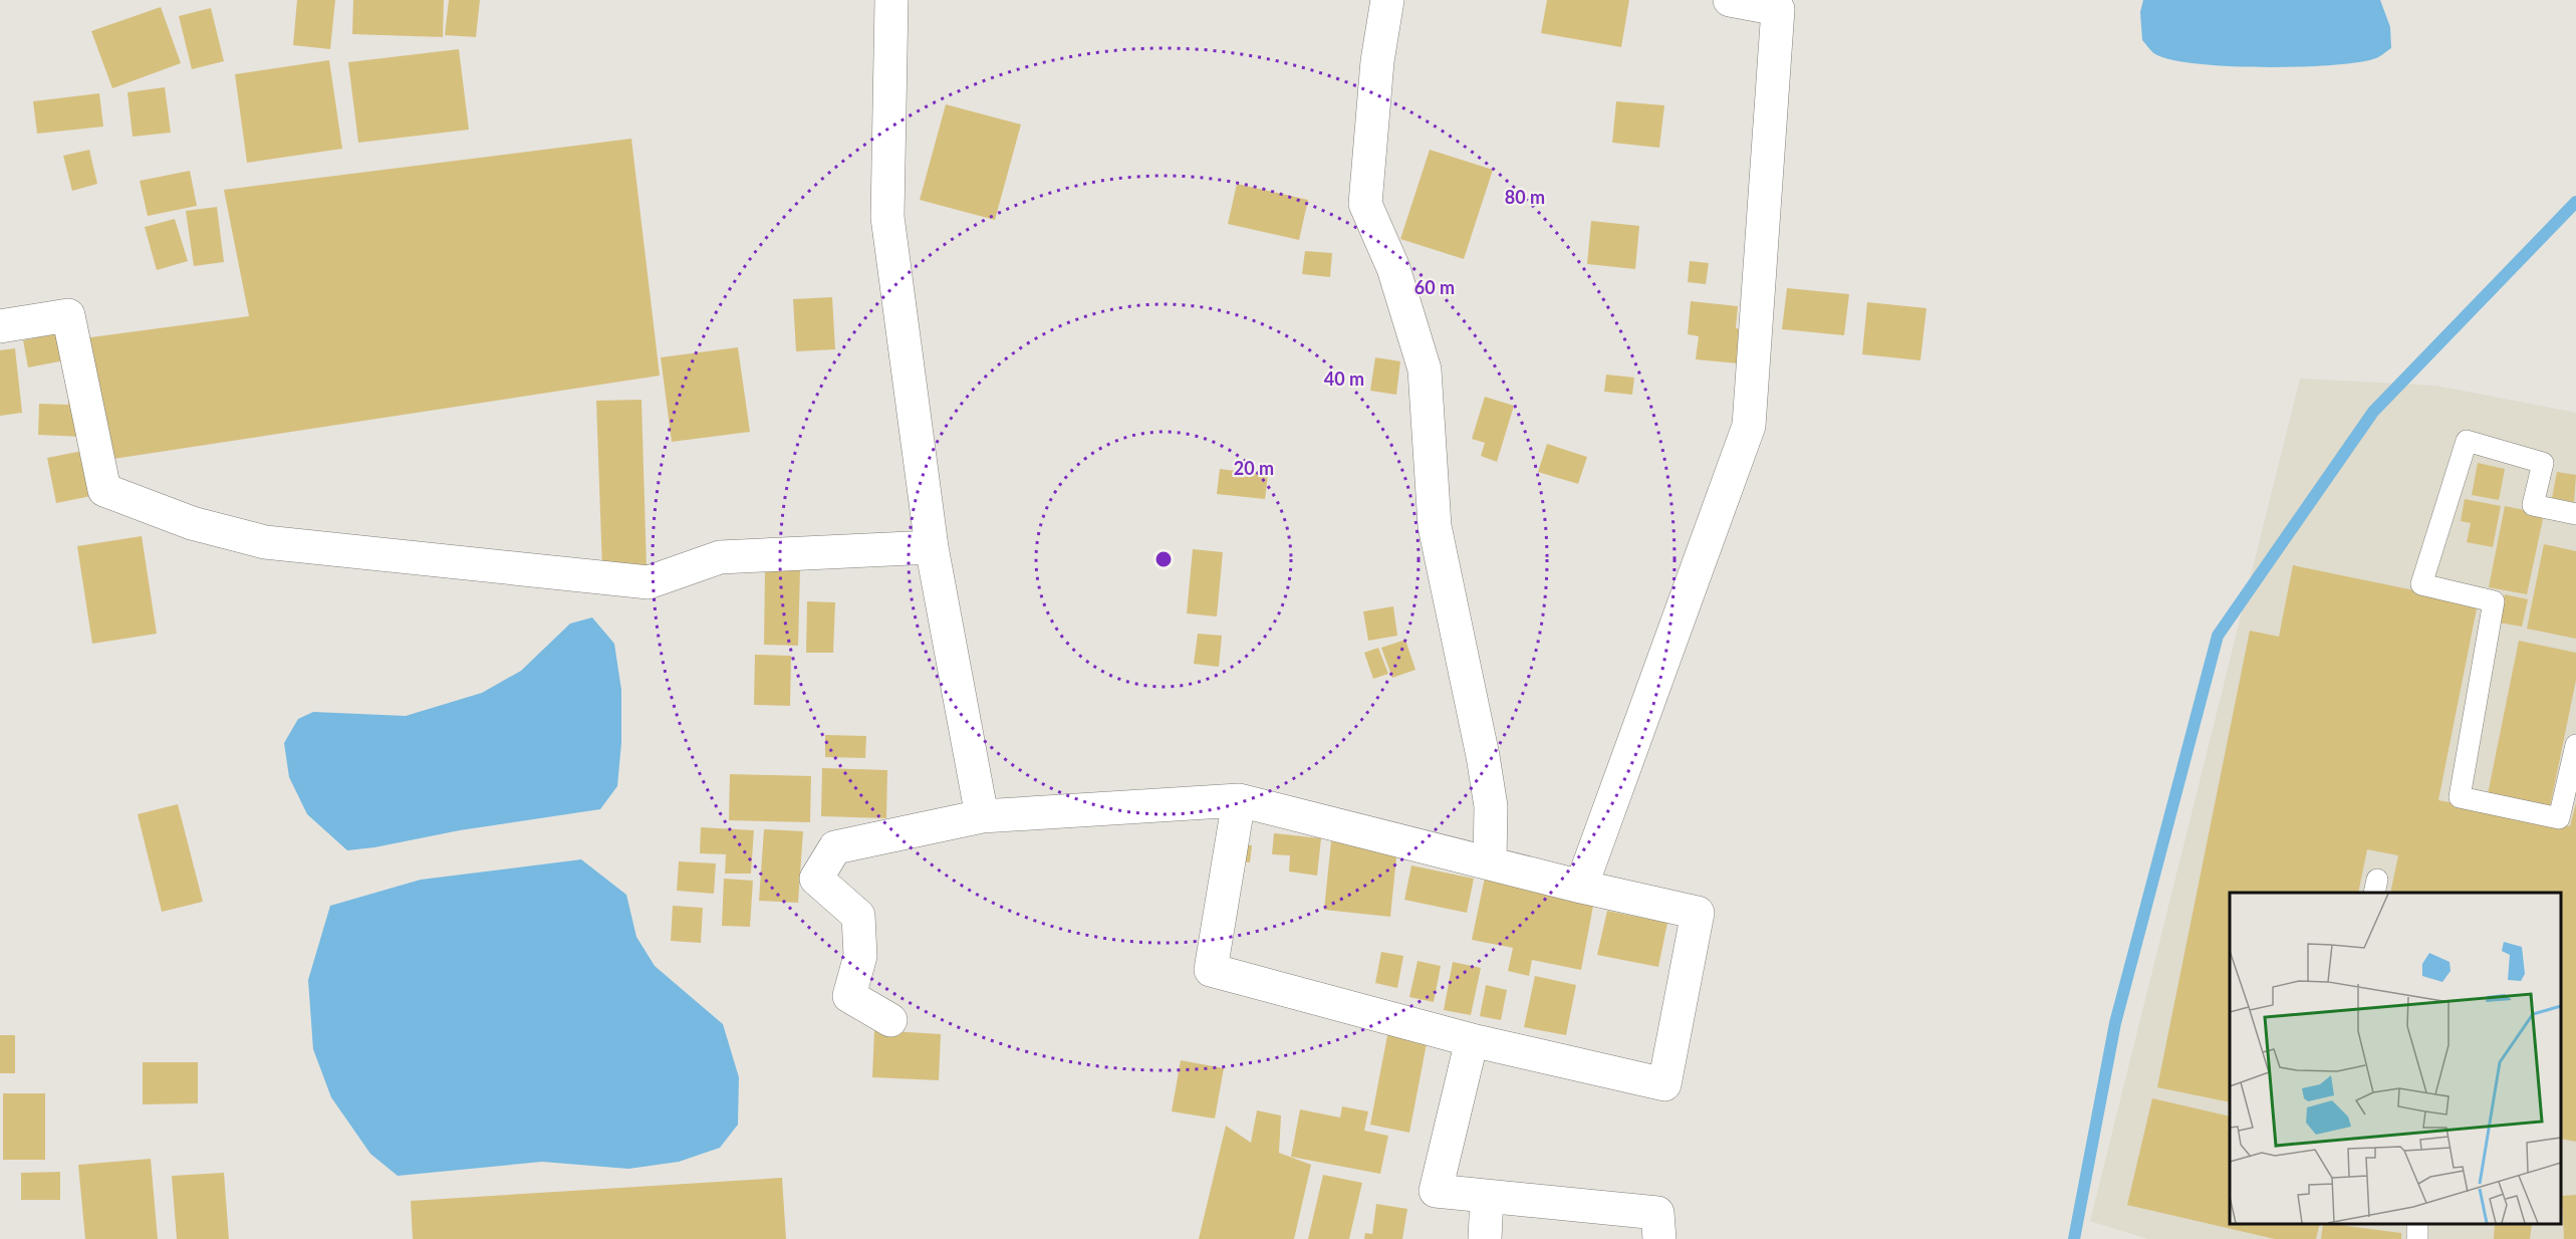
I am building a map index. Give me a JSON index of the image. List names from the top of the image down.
{
  "rings": [
    "80 m",
    "60 m",
    "40 m",
    "20 m"
  ]
}
